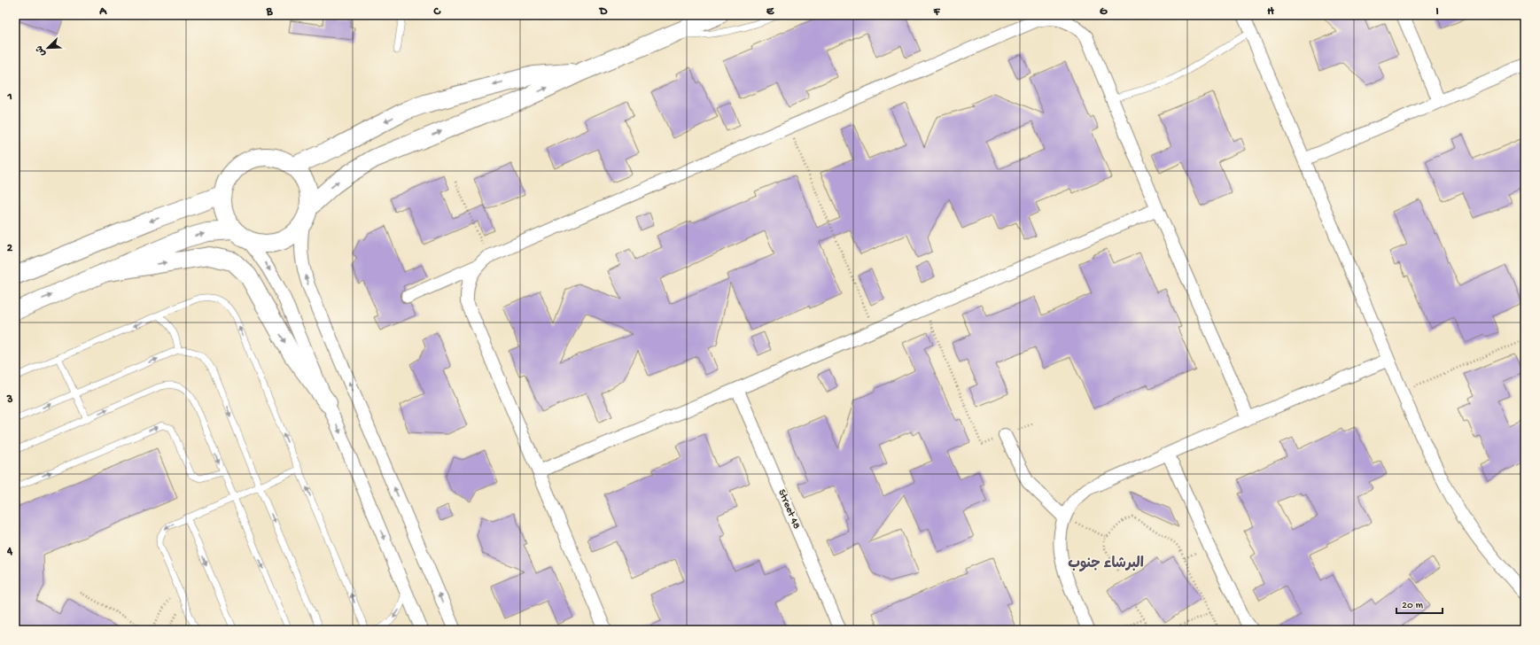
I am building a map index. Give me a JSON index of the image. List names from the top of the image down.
{
  "streets": {
    "street": ["Street 48"]
  },
  "districts": ["البرشاء جنوب"],
  "scale_bar": "20 m",
  "north": "bottom left",
  "grid": {
    "columns": [
      "A",
      "B",
      "C",
      "D",
      "E",
      "F",
      "G",
      "H",
      "I"
    ],
    "rows": [
      "1",
      "2",
      "3",
      "4"
    ]
  }
}
